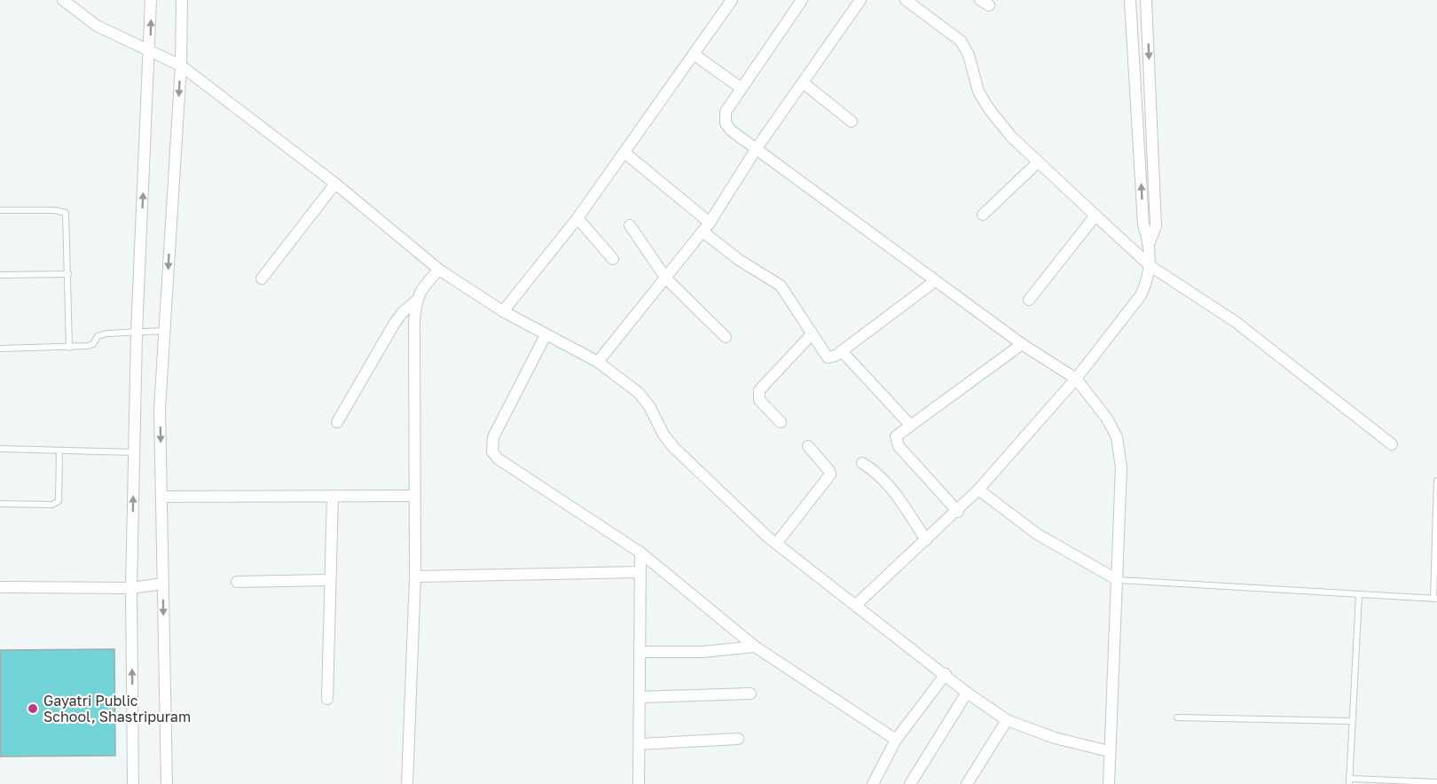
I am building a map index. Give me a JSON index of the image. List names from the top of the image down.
{
  "places": ["Gayatri Public School, Shastripuram"]
}
